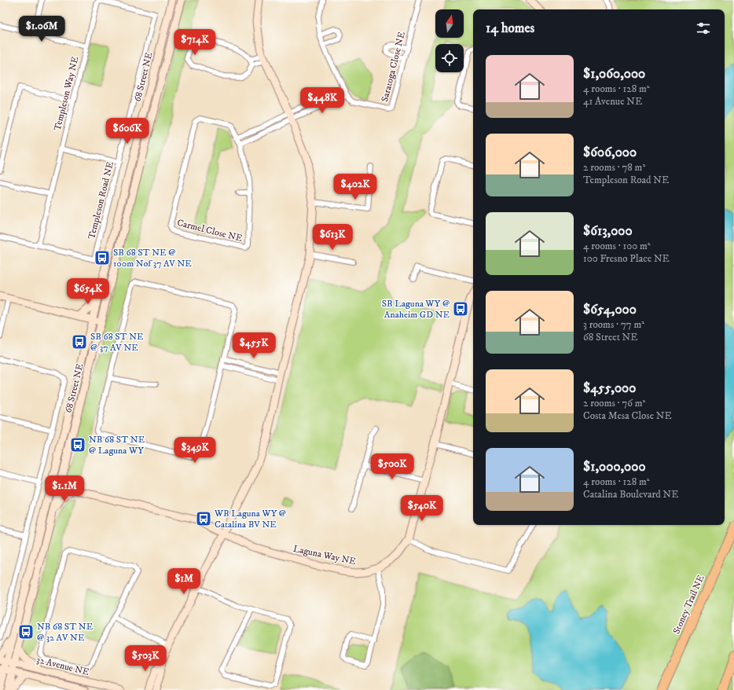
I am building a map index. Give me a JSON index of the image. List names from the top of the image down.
{
  "streets": {
    "highway": ["Stoney Trail NE"],
    "street": [
      "Saratoga Close NE",
      "68 Street NE",
      "Templeson Way NE",
      "Templeson Road NE",
      "Carmel Close NE",
      "Laguna Way NE",
      "32 Avenue NE"
    ]
  },
  "crossings": [
    ["68 Street NE", "Laguna Way NE"],
    ["68 Street NE", "32 Avenue NE"],
    ["Templeson Way NE", "Templeson Road NE"]
  ],
  "places": {
    "bus stop": [
      "SB 68 ST NE @ 100m Nof 37 AV NE",
      "SB Laguna WY @ Anaheim GD NE",
      "SB 68 ST NE @ 37 AV NE",
      "NB 68 ST NE @ Laguna WY",
      "WB Laguna WY @ Catalina BV NE",
      "NB 68 ST NE @ 32 AV NE"
    ]
  },
  "north": "top",
  "page": {
    "heading": "14 homes",
    "price": [
      "$1.06M",
      "$714K",
      "$448K",
      "$606K",
      "$402K",
      "$613K",
      "$654K",
      "$455K",
      "$349K",
      "$500K",
      "$1.1M",
      "$540K",
      "$1M",
      "$503K"
    ],
    "list": [
      {
        "name": "$1,060,000",
        "note": "4 rooms · 128 m² · 41 Avenue NE"
      },
      {
        "name": "$606,000",
        "note": "2 rooms · 78 m² · Templeson Road NE"
      },
      {
        "name": "$613,000",
        "note": "4 rooms · 100 m² · 100 Fresno Place NE"
      },
      {
        "name": "$654,000",
        "note": "3 rooms · 77 m² · 68 Street NE"
      },
      {
        "name": "$455,000",
        "note": "2 rooms · 76 m² · Costa Mesa Close NE"
      },
      {
        "name": "$1,000,000",
        "note": "4 rooms · 128 m² · Catalina Boulevard NE"
      }
    ]
  }
}
